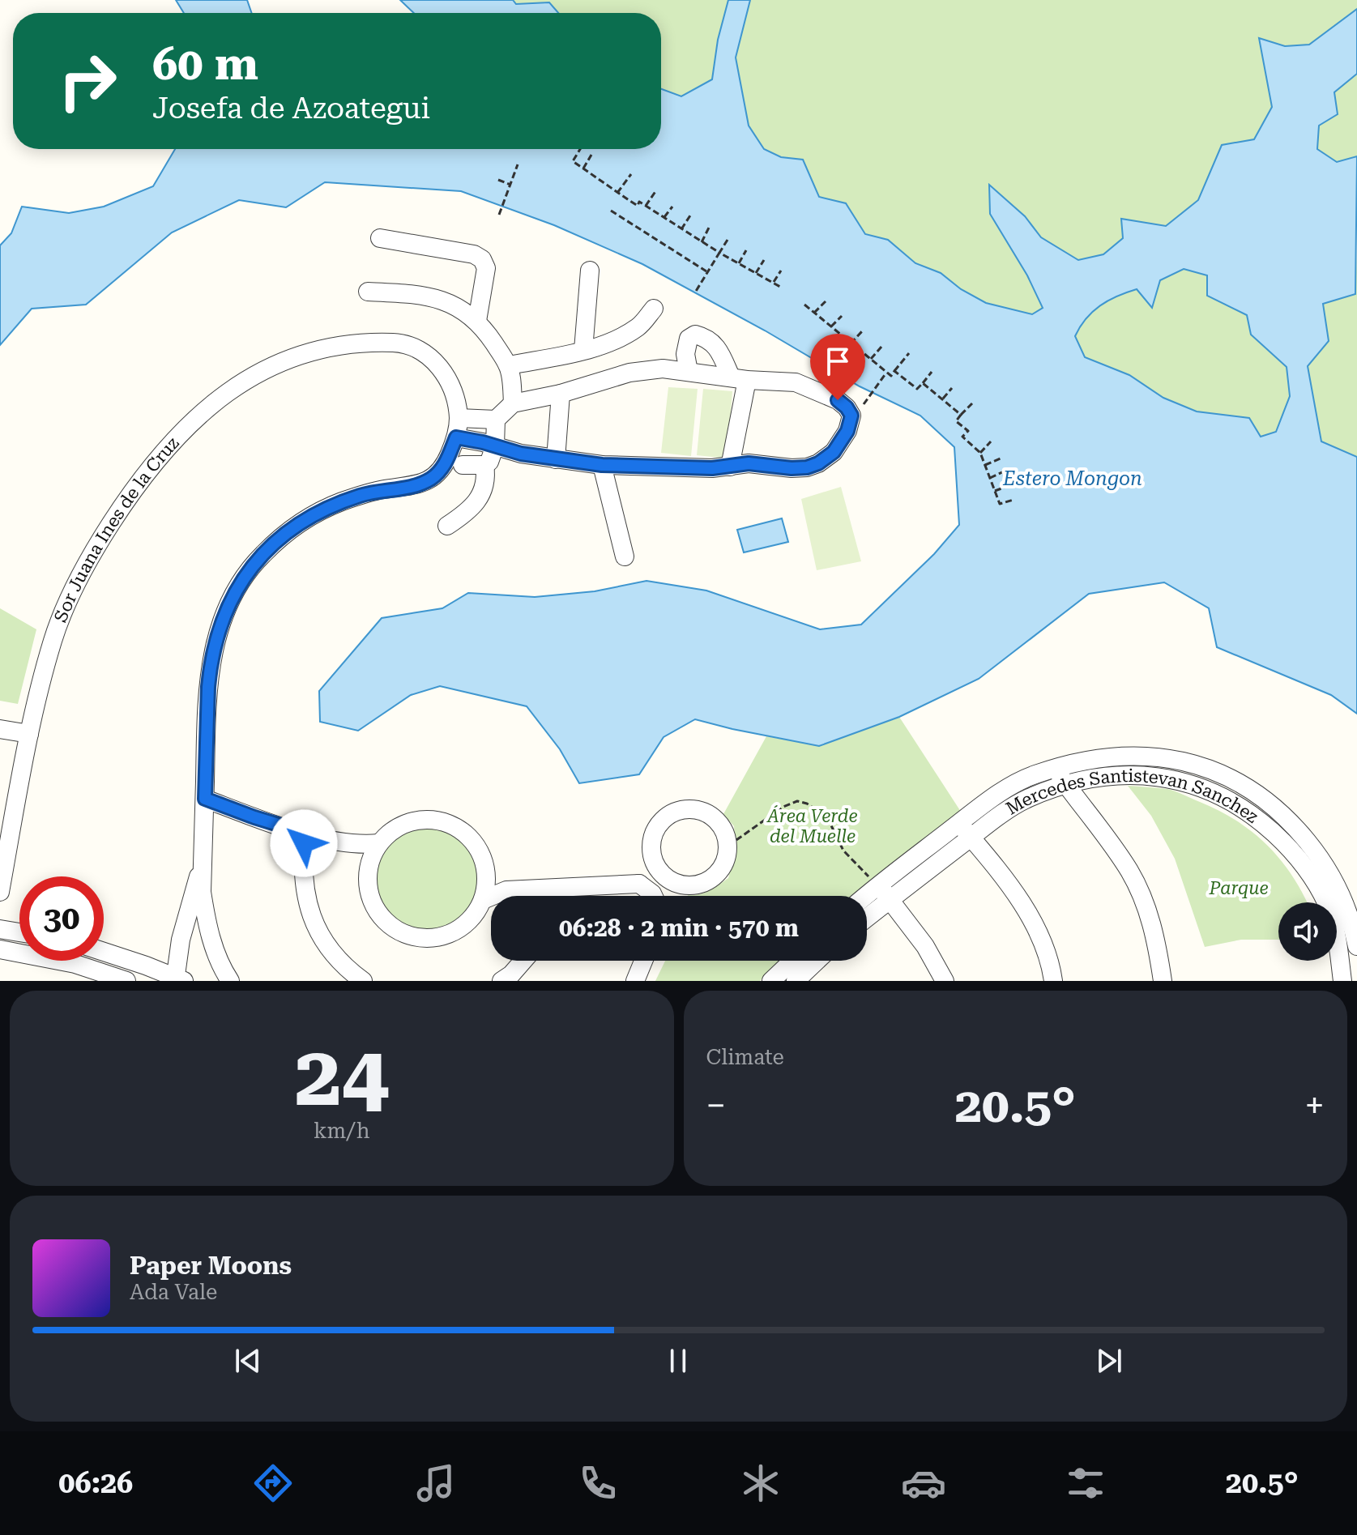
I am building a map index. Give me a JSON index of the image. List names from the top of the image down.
{
  "streets": {
    "street": ["Sor Juana Ines de la Cruz", "Mercedes Santistevan Sanchez"]
  },
  "water": ["Estero Mongon"],
  "parks": ["Área Verde del Muelle", "Parque"],
  "page": {
    "turn": ["60 m", "Josefa de Azoategui"],
    "limit": "30",
    "trip": "06:28 · 2 min · 570 m",
    "tile": [
      ["24", "km/h"],
      "Climate"
    ],
    "heat": ["−", "20.5°", "+"],
    "song": ["Paper Moons", "Ada Vale"],
    "tabs": ["06:26", "20.5°"]
  }
}
